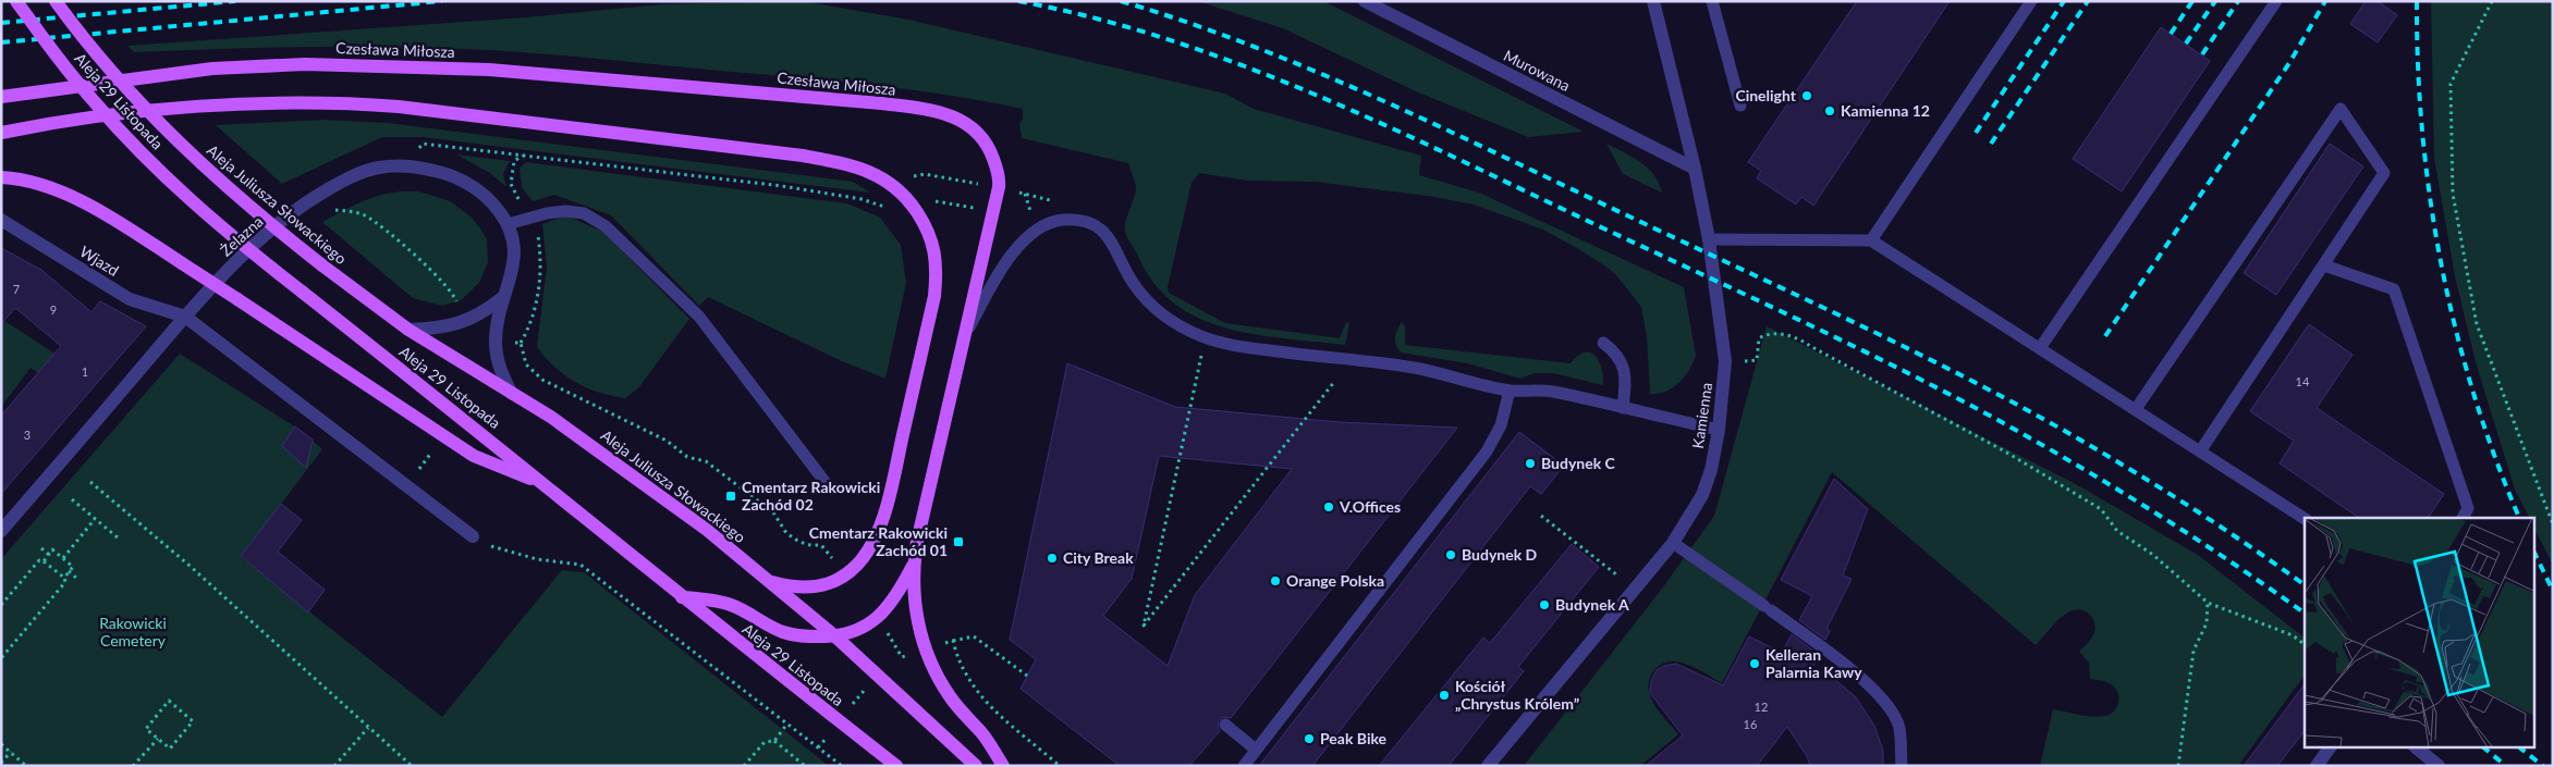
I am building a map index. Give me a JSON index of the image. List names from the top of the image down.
{
  "streets": {
    "main road": ["Czesława Miłosza", "Aleja 29 Listopada", "Aleja Juliusza Słowackiego"],
    "street": [
      "Murowana",
      "Żelazna",
      "Wjazd",
      "Kamienna"
    ]
  },
  "crossings": [
    ["Murowana", "Kamienna"],
    ["Aleja Juliusza Słowackiego", "Żelazna"],
    ["Żelazna", "Wjazd"]
  ],
  "parks": ["Rakowicki Cemetery"],
  "places": {
    "other": [
      "Cinelight",
      "Kamienna 12",
      "Budynek C",
      "V.Offices",
      "Budynek D",
      "City Break",
      "Orange Polska",
      "Budynek A",
      "Kelleran Palarnia Kawy",
      "Kościół „Chrystus Królem”",
      "Peak Bike"
    ],
    "transit": ["Cmentarz Rakowicki Zachód 02", "Cmentarz Rakowicki Zachód 01"]
  },
  "house_numbers": [
    "7",
    "9",
    "1",
    "14",
    "3",
    "12",
    "16"
  ]
}
